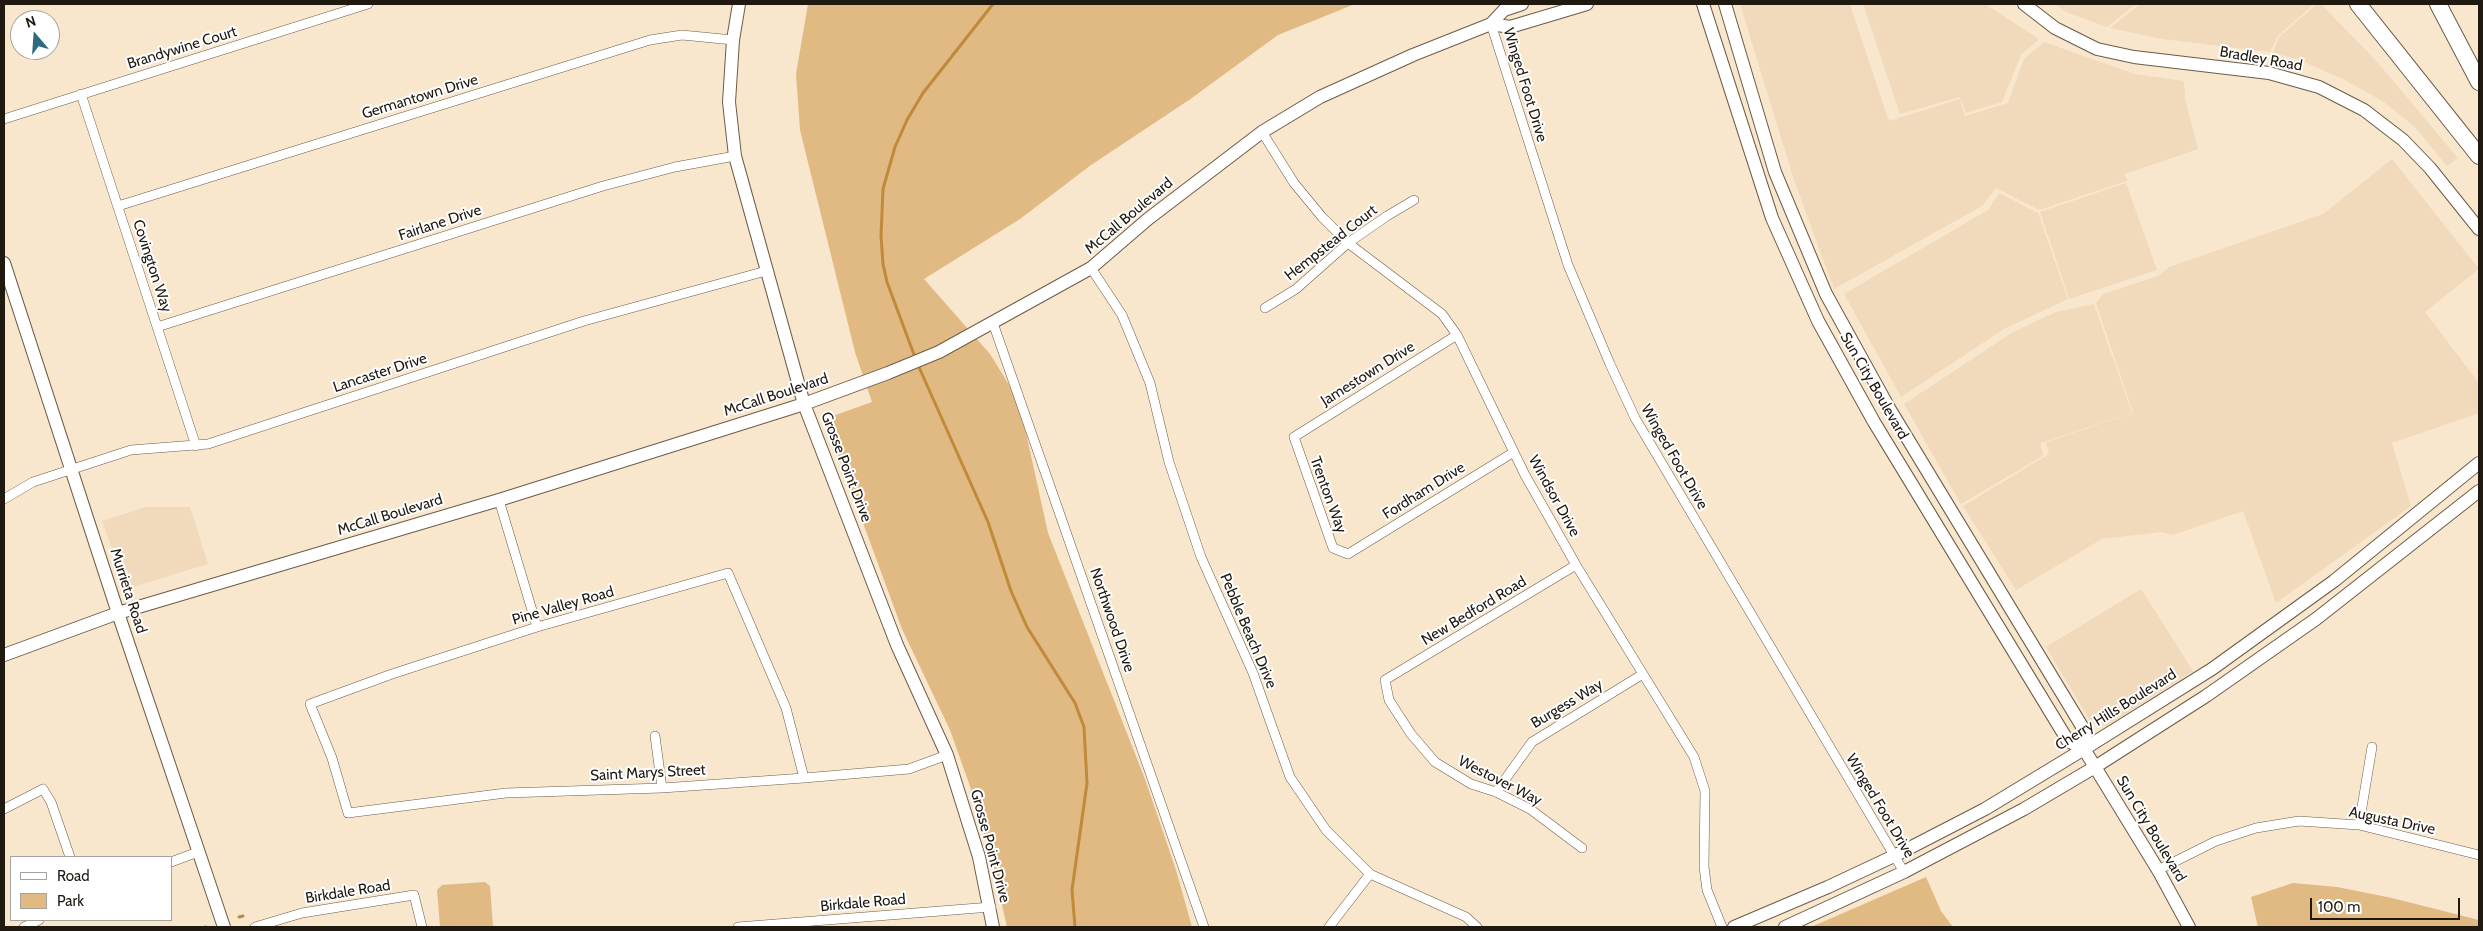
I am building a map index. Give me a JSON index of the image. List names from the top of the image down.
{
  "streets": {
    "street": [
      "Brandywine Court",
      "Bradley Road",
      "Winged Foot Drive",
      "Germantown Drive",
      "McCall Boulevard",
      "Fairlane Drive",
      "Hempstead Court",
      "Covington Way",
      "Lancaster Drive",
      "Jamestown Drive",
      "Sun City Boulevard",
      "Grosse Point Drive",
      "Fordham Drive",
      "Trenton Way",
      "Windsor Drive",
      "Murrieta Road",
      "Pine Valley Road",
      "New Bedford Road",
      "Northwood Drive",
      "Pebble Beach Drive",
      "Burgess Way",
      "Cherry Hills Boulevard",
      "Saint Marys Street",
      "Westover Way",
      "Augusta Drive",
      "Birkdale Road"
    ]
  },
  "crossings": [
    ["Brandywine Court", "Covington Way"],
    ["Winged Foot Drive", "McCall Boulevard"],
    ["Winged Foot Drive", "Cherry Hills Boulevard"],
    ["Germantown Drive", "Covington Way"],
    ["Germantown Drive", "Grosse Point Drive"],
    ["McCall Boulevard", "Grosse Point Drive"],
    ["McCall Boulevard", "Windsor Drive"],
    ["McCall Boulevard", "Murrieta Road"],
    ["McCall Boulevard", "Northwood Drive"],
    ["McCall Boulevard", "Pebble Beach Drive"],
    ["Fairlane Drive", "Covington Way"],
    ["Fairlane Drive", "Grosse Point Drive"],
    ["Hempstead Court", "Windsor Drive"],
    ["Covington Way", "Lancaster Drive"],
    ["Lancaster Drive", "Grosse Point Drive"],
    ["Lancaster Drive", "Murrieta Road"],
    ["Jamestown Drive", "Trenton Way"],
    ["Jamestown Drive", "Windsor Drive"],
    ["Sun City Boulevard", "Cherry Hills Boulevard"],
    ["Sun City Boulevard", "Augusta Drive"],
    ["Grosse Point Drive", "Saint Marys Street"],
    ["Grosse Point Drive", "Birkdale Road"],
    ["Fordham Drive", "Trenton Way"],
    ["Fordham Drive", "Windsor Drive"],
    ["Windsor Drive", "New Bedford Road"],
    ["Windsor Drive", "Burgess Way"],
    ["Pine Valley Road", "Saint Marys Street"],
    ["New Bedford Road", "Westover Way"],
    ["Burgess Way", "Westover Way"]
  ],
  "legend": ["Road", "Park"],
  "scale_bar": "100 m",
  "north": "top"
}
